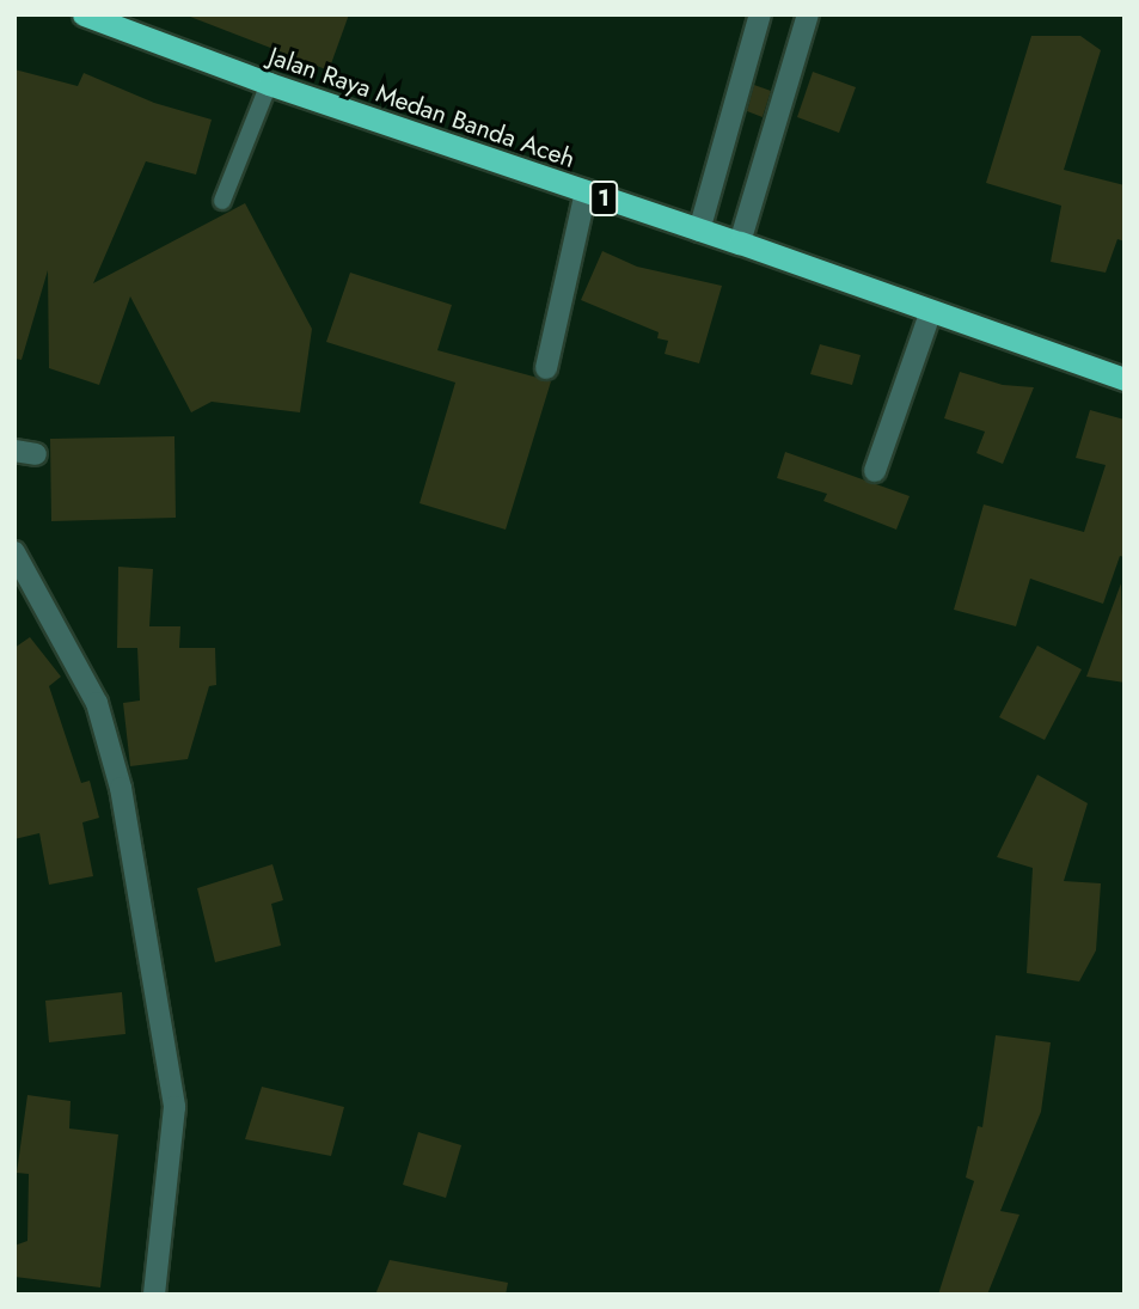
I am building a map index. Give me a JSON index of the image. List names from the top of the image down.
{
  "streets": {
    "highway": ["Jalan Raya Medan Banda Aceh", "1"]
  }
}
